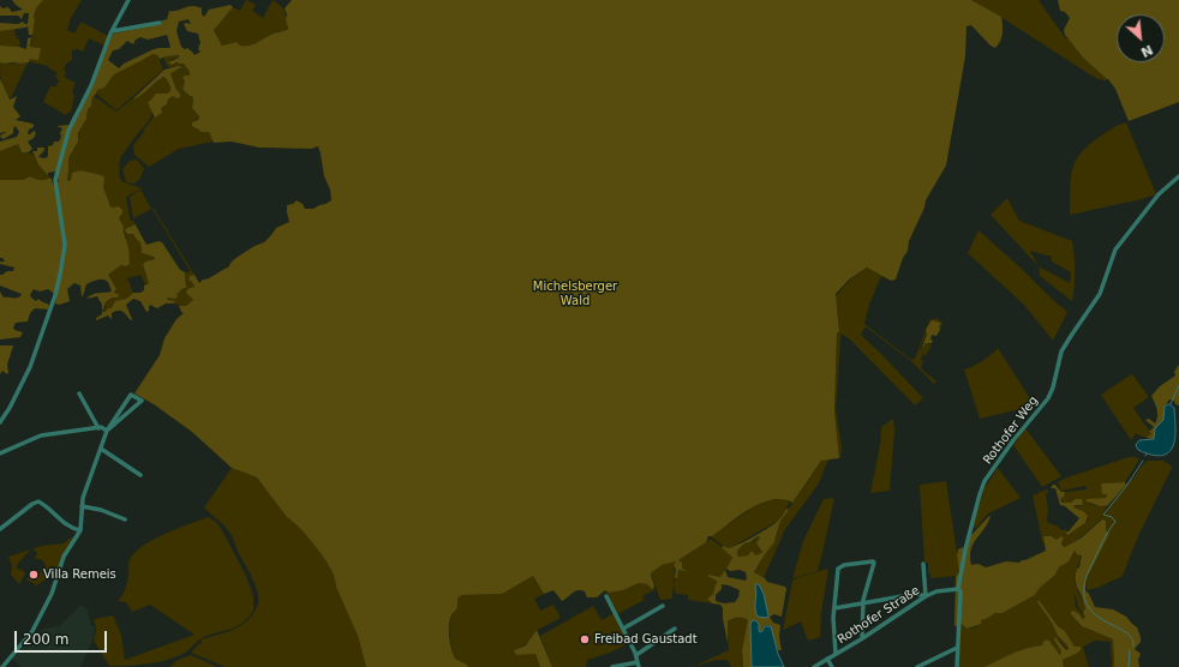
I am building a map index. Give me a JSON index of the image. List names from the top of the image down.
{
  "streets": {
    "street": ["Rothofer Weg", "Rothofer Straße"]
  },
  "crossings": [
    ["Rothofer Weg", "Rothofer Straße"]
  ],
  "parks": ["Michelsberger Wald"],
  "places": ["Villa Remeis", "Freibad Gaustadt"],
  "scale_bar": "200 m",
  "north": "bottom right"
}
